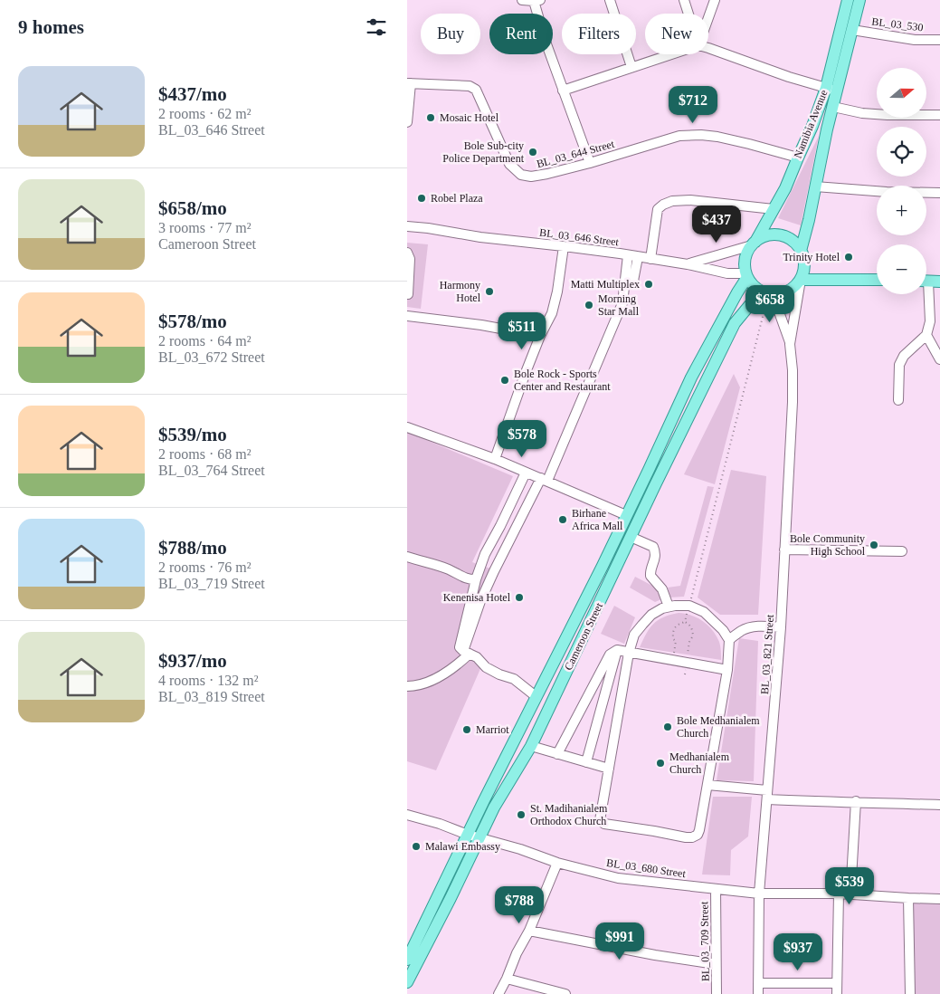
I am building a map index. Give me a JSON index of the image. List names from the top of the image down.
{
  "streets": {
    "main road": ["Namibia Avenue", "Cameroon Street"],
    "street": [
      "BL_03_530",
      "BL_03_644 Street",
      "BL_03_646 Street",
      "BL_03_821 Street",
      "BL_03_680 Street",
      "BL_03_709 Street"
    ]
  },
  "crossings": [
    ["BL_03_530", "Namibia Avenue"],
    ["Namibia Avenue", "BL_03_644 Street"],
    ["Namibia Avenue", "BL_03_646 Street"],
    ["Namibia Avenue", "Cameroon Street"],
    ["BL_03_646 Street", "Cameroon Street"],
    ["Cameroon Street", "BL_03_680 Street"],
    ["BL_03_821 Street", "BL_03_680 Street"],
    ["BL_03_680 Street", "BL_03_709 Street"]
  ],
  "places": [
    "Mosaic Hotel",
    "Bole Sub-city Police Department",
    "Robel Plaza",
    "Trinity Hotel",
    "Matti Multiplex",
    "Harmony Hotel",
    "Morning Star Mall",
    "Bole Rock - Sports Center and Restaurant",
    "Birhane Africa Mall",
    "Bole Community High School",
    "Kenenisa Hotel",
    "Bole Medhanialem Church",
    "Marriot",
    "Medhanialem Church",
    "St. Madihanialem Orthodox Church",
    "Malawi Embassy"
  ],
  "north": "right",
  "page": {
    "heading": "9 homes",
    "chip": [
      "Buy",
      "Rent",
      "Filters",
      "New"
    ],
    "list": [
      {
        "name": "$437/mo",
        "note": "2 rooms · 62 m² · BL_03_646 Street"
      },
      {
        "name": "$658/mo",
        "note": "3 rooms · 77 m² · Cameroon Street"
      },
      {
        "name": "$578/mo",
        "note": "2 rooms · 64 m² · BL_03_672 Street"
      },
      {
        "name": "$539/mo",
        "note": "2 rooms · 68 m² · BL_03_764 Street"
      },
      {
        "name": "$788/mo",
        "note": "2 rooms · 76 m² · BL_03_719 Street"
      },
      {
        "name": "$937/mo",
        "note": "4 rooms · 132 m² · BL_03_819 Street"
      }
    ],
    "map_buttons": ["+", "−"],
    "price": [
      "$712",
      "$437",
      "$658",
      "$511",
      "$578",
      "$539",
      "$788",
      "$991",
      "$937"
    ]
  }
}
